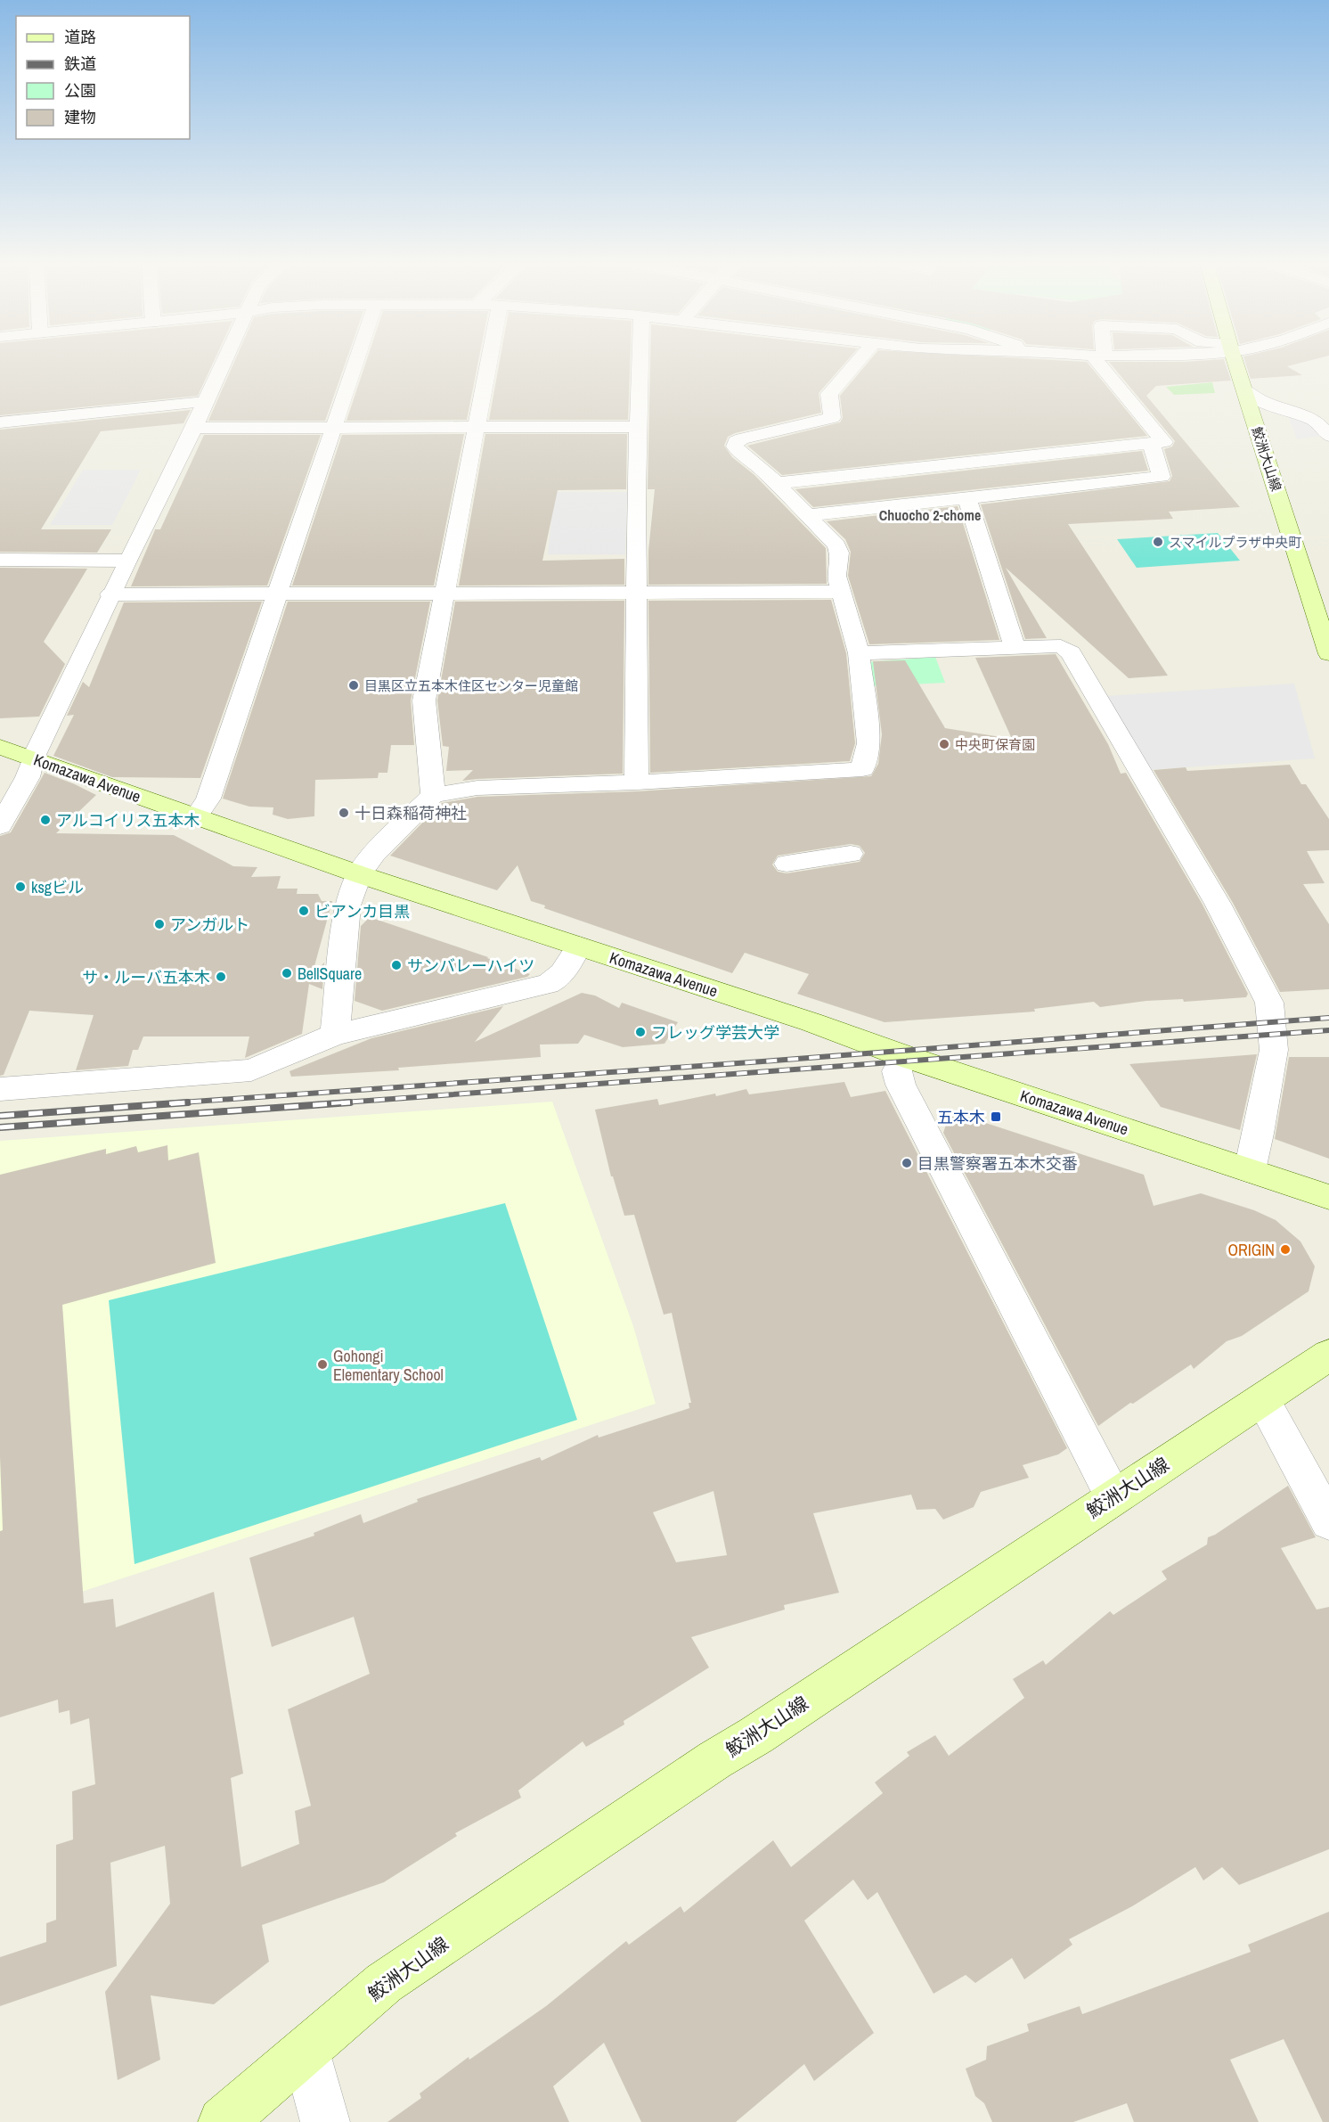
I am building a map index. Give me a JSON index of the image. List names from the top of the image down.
{
  "streets": {
    "main road": ["鮫洲大山線", "Komazawa Avenue"]
  },
  "districts": ["Chuocho 2-chome"],
  "places": {
    "other": [
      "スマイルプラザ中央町",
      "目黒区立五本木住区センター児童館",
      "中央町保育園",
      "十日森稲荷神社",
      "アルコイリス五本木",
      "ksgビル",
      "ビアンカ目黒",
      "アンガルト",
      "サンバレーハイツ",
      "BellSquare",
      "サ・ルーバ五本木",
      "フレッグ学芸大学",
      "目黒警察署五本木交番",
      "ORIGIN",
      "Gohongi Elementary School"
    ],
    "transit": ["五本木"]
  },
  "legend": [
    "道路",
    "鉄道",
    "公園",
    "建物"
  ]
}
